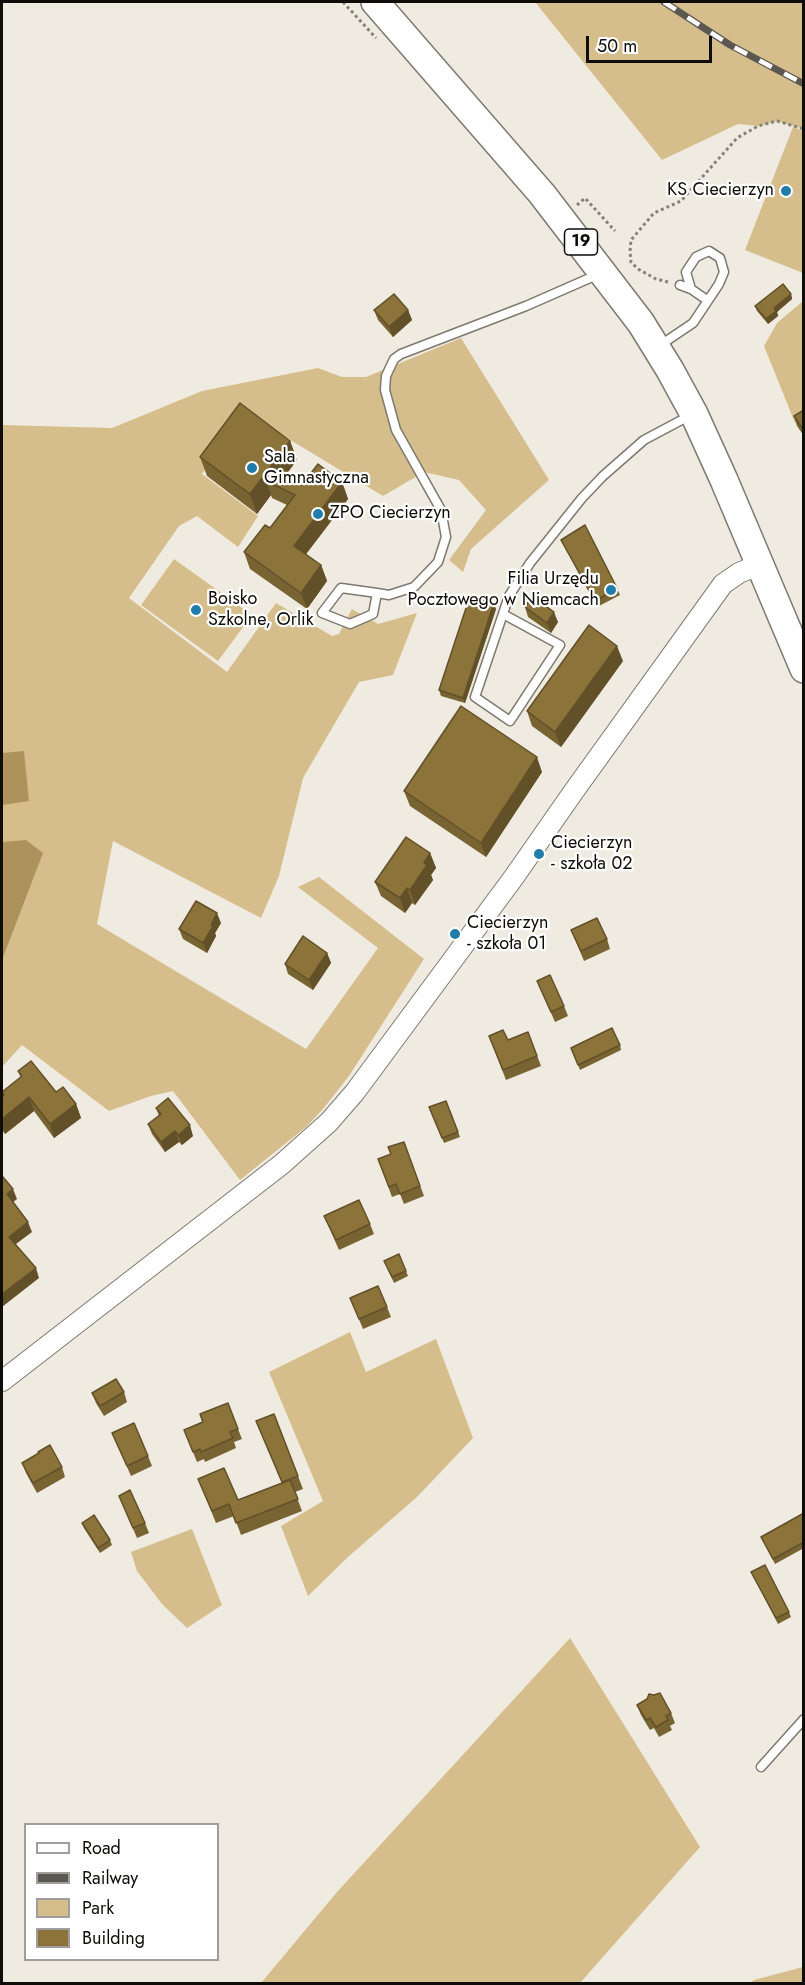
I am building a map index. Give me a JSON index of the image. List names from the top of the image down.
{
  "streets": {
    "highway": ["19"]
  },
  "places": [
    "KS Ciecierzyn",
    "Sala Gimnastyczna",
    "ZPO Ciecierzyn",
    "Filia Urzędu Pocztowego w Niemcach",
    "Boisko Szkolne, Orlik",
    "Ciecierzyn - szkoła 02",
    "Ciecierzyn - szkoła 01"
  ],
  "legend": [
    "Road",
    "Railway",
    "Park",
    "Building"
  ],
  "scale_bar": "50 m"
}
